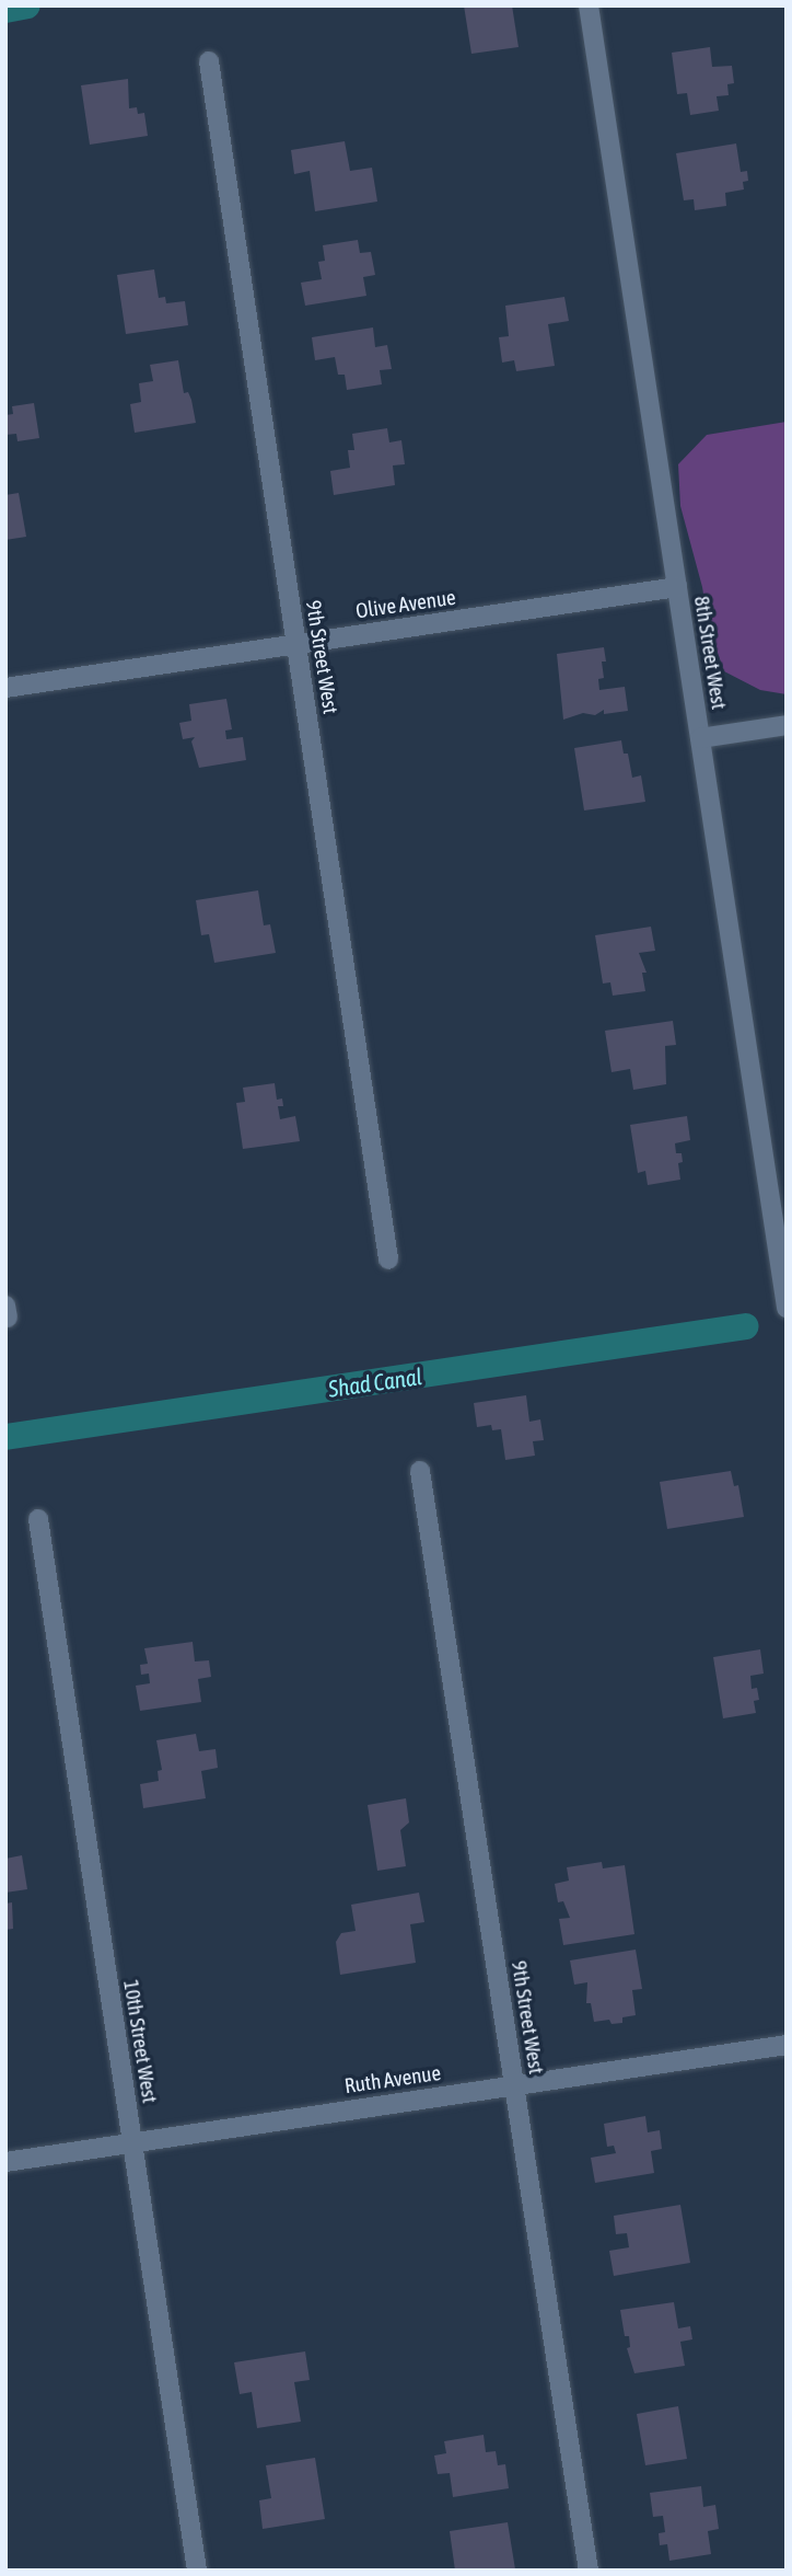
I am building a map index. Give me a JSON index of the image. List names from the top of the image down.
{
  "streets": {
    "street": [
      "Olive Avenue",
      "8th Street West",
      "9th Street West",
      "10th Street West",
      "Ruth Avenue"
    ]
  },
  "crossings": [
    ["Olive Avenue", "8th Street West"],
    ["Olive Avenue", "9th Street West"],
    ["9th Street West", "Ruth Avenue"],
    ["10th Street West", "Ruth Avenue"]
  ],
  "water": ["Shad Canal"]
}
